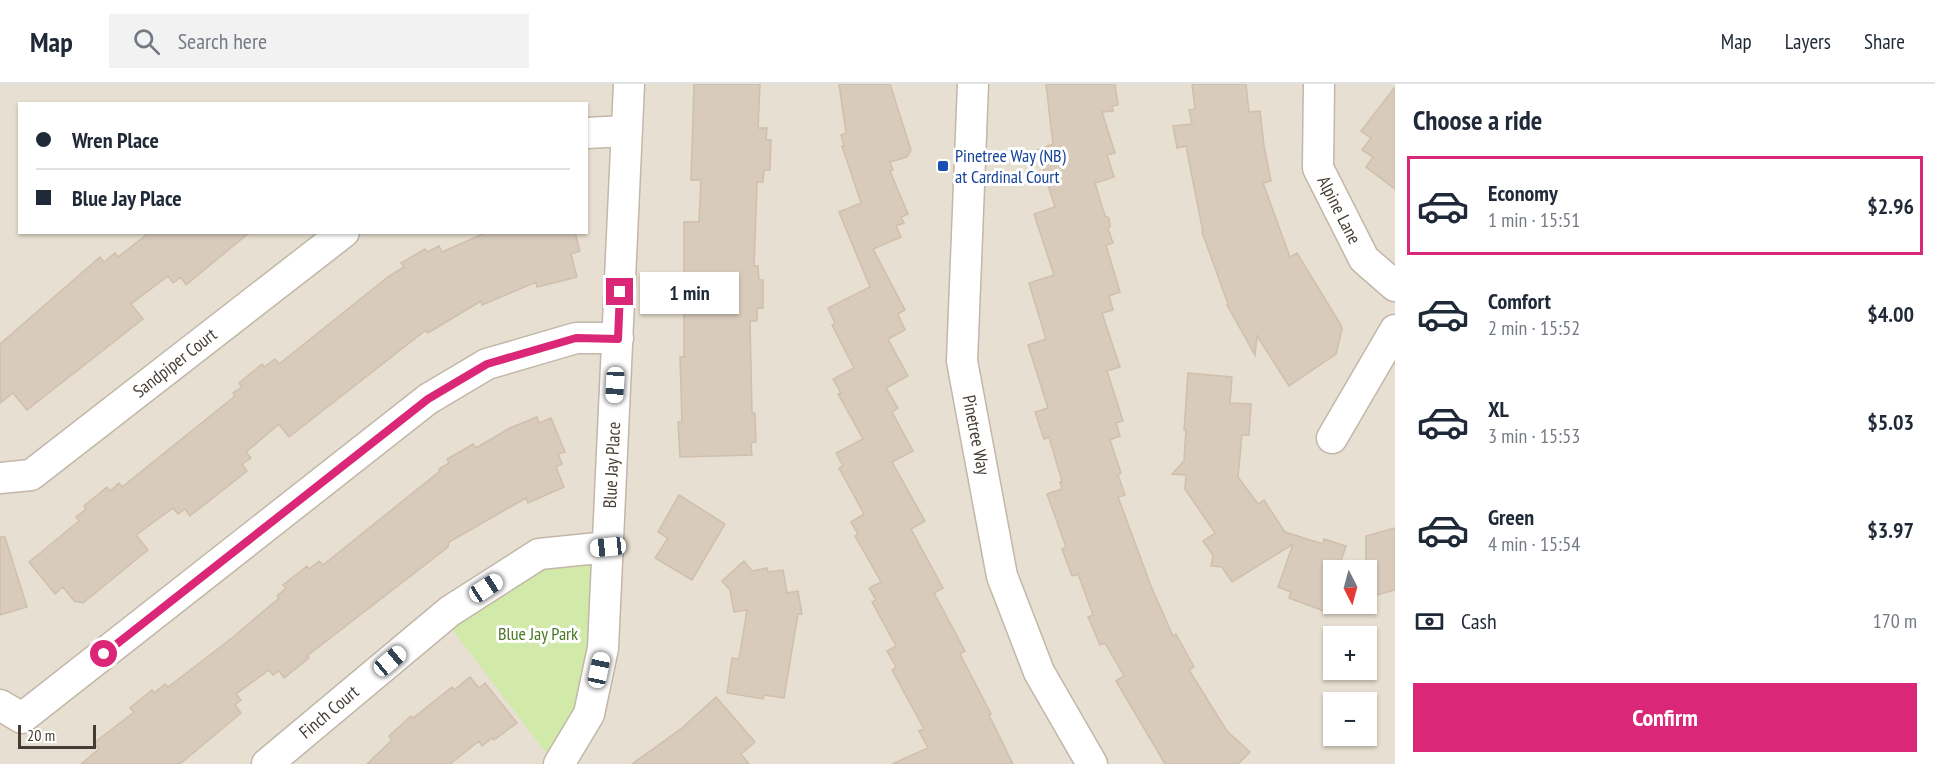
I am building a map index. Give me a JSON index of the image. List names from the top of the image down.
{
  "streets": {
    "street": [
      "Alpine Lane",
      "Sandpiper Court",
      "Pinetree Way",
      "Blue Jay Place",
      "Finch Court"
    ]
  },
  "crossings": [
    ["Blue Jay Place", "Finch Court"]
  ],
  "parks": ["Blue Jay Park"],
  "places": {
    "transit": ["Pinetree Way (NB) at Cardinal Court"]
  },
  "scale_bar": "20 m",
  "north": "bottom",
  "page": {
    "header": "Map",
    "search": "Search here",
    "nav": ["Map", "Layers", "Share"],
    "heading": "Choose a ride",
    "banner": ["Wren Place", "Blue Jay Place"],
    "list": [
      {
        "name": "Economy",
        "note": "1 min · 15:51",
        "value": "$2.96"
      },
      {
        "name": "Comfort",
        "note": "2 min · 15:52",
        "value": "$4.00"
      },
      {
        "name": "XL",
        "note": "3 min · 15:53",
        "value": "$5.03"
      },
      {
        "name": "Green",
        "note": "4 min · 15:54",
        "value": "$3.97"
      }
    ],
    "bubble": "1 min",
    "map_buttons": ["+", "−"],
    "pay": ["Cash", "170 m"],
    "buttons": "Confirm",
    "scale": "20 m"
  }
}
